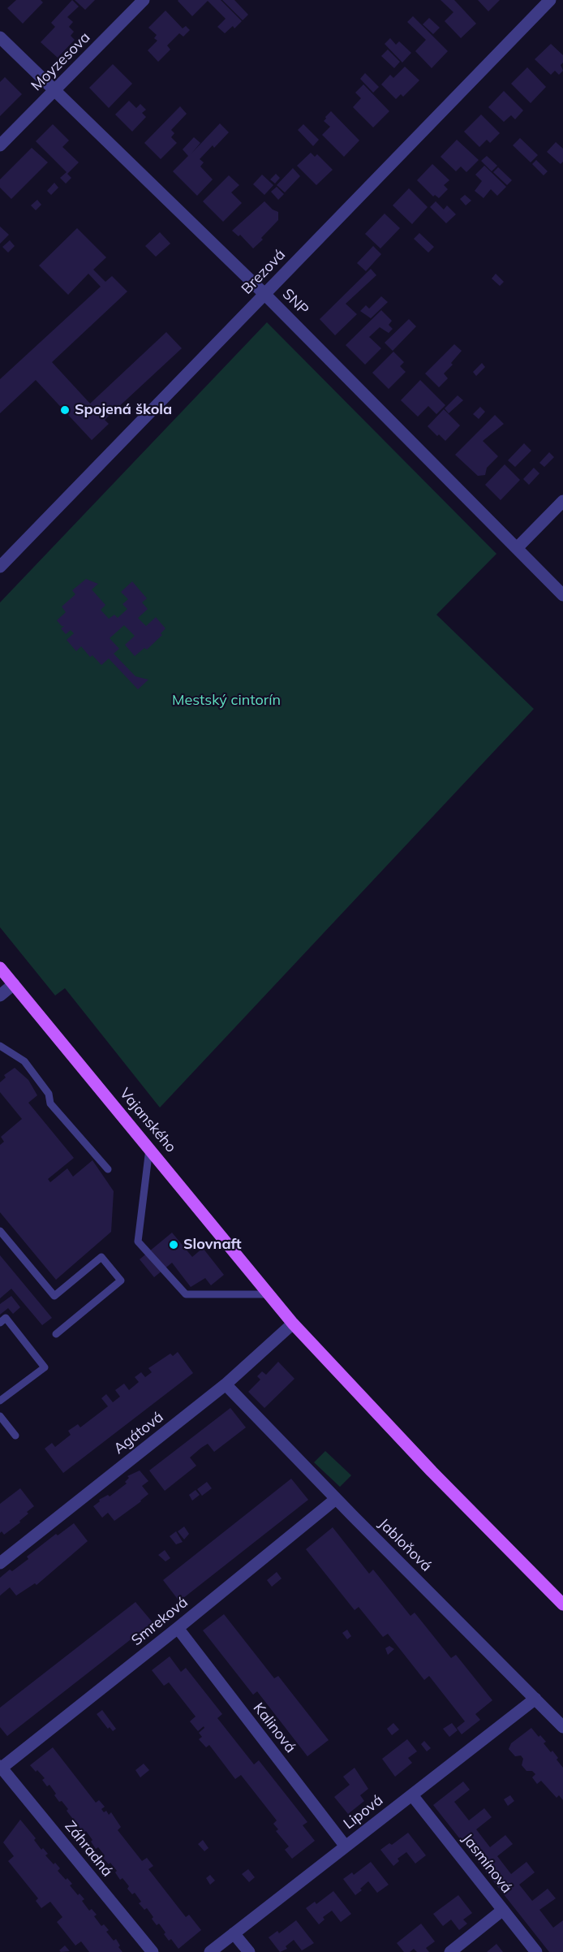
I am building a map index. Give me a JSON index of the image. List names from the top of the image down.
{
  "streets": {
    "main road": ["Vajanského"],
    "street": [
      "Moyzesova",
      "Brezová",
      "SNP",
      "Agátová",
      "Jabloňová",
      "Smreková",
      "Kalinová",
      "Lipová",
      "Záhradná",
      "Jasmínová"
    ]
  },
  "crossings": [
    ["Moyzesova", "SNP"],
    ["Brezová", "SNP"],
    ["Vajanského", "Agátová"],
    ["Agátová", "Jabloňová"],
    ["Jabloňová", "Smreková"],
    ["Jabloňová", "Lipová"],
    ["Smreková", "Kalinová"],
    ["Smreková", "Záhradná"],
    ["Kalinová", "Lipová"],
    ["Lipová", "Jasmínová"]
  ],
  "parks": ["Mestský cintorín"],
  "places": ["Spojená škola", "Slovnaft"]
}
